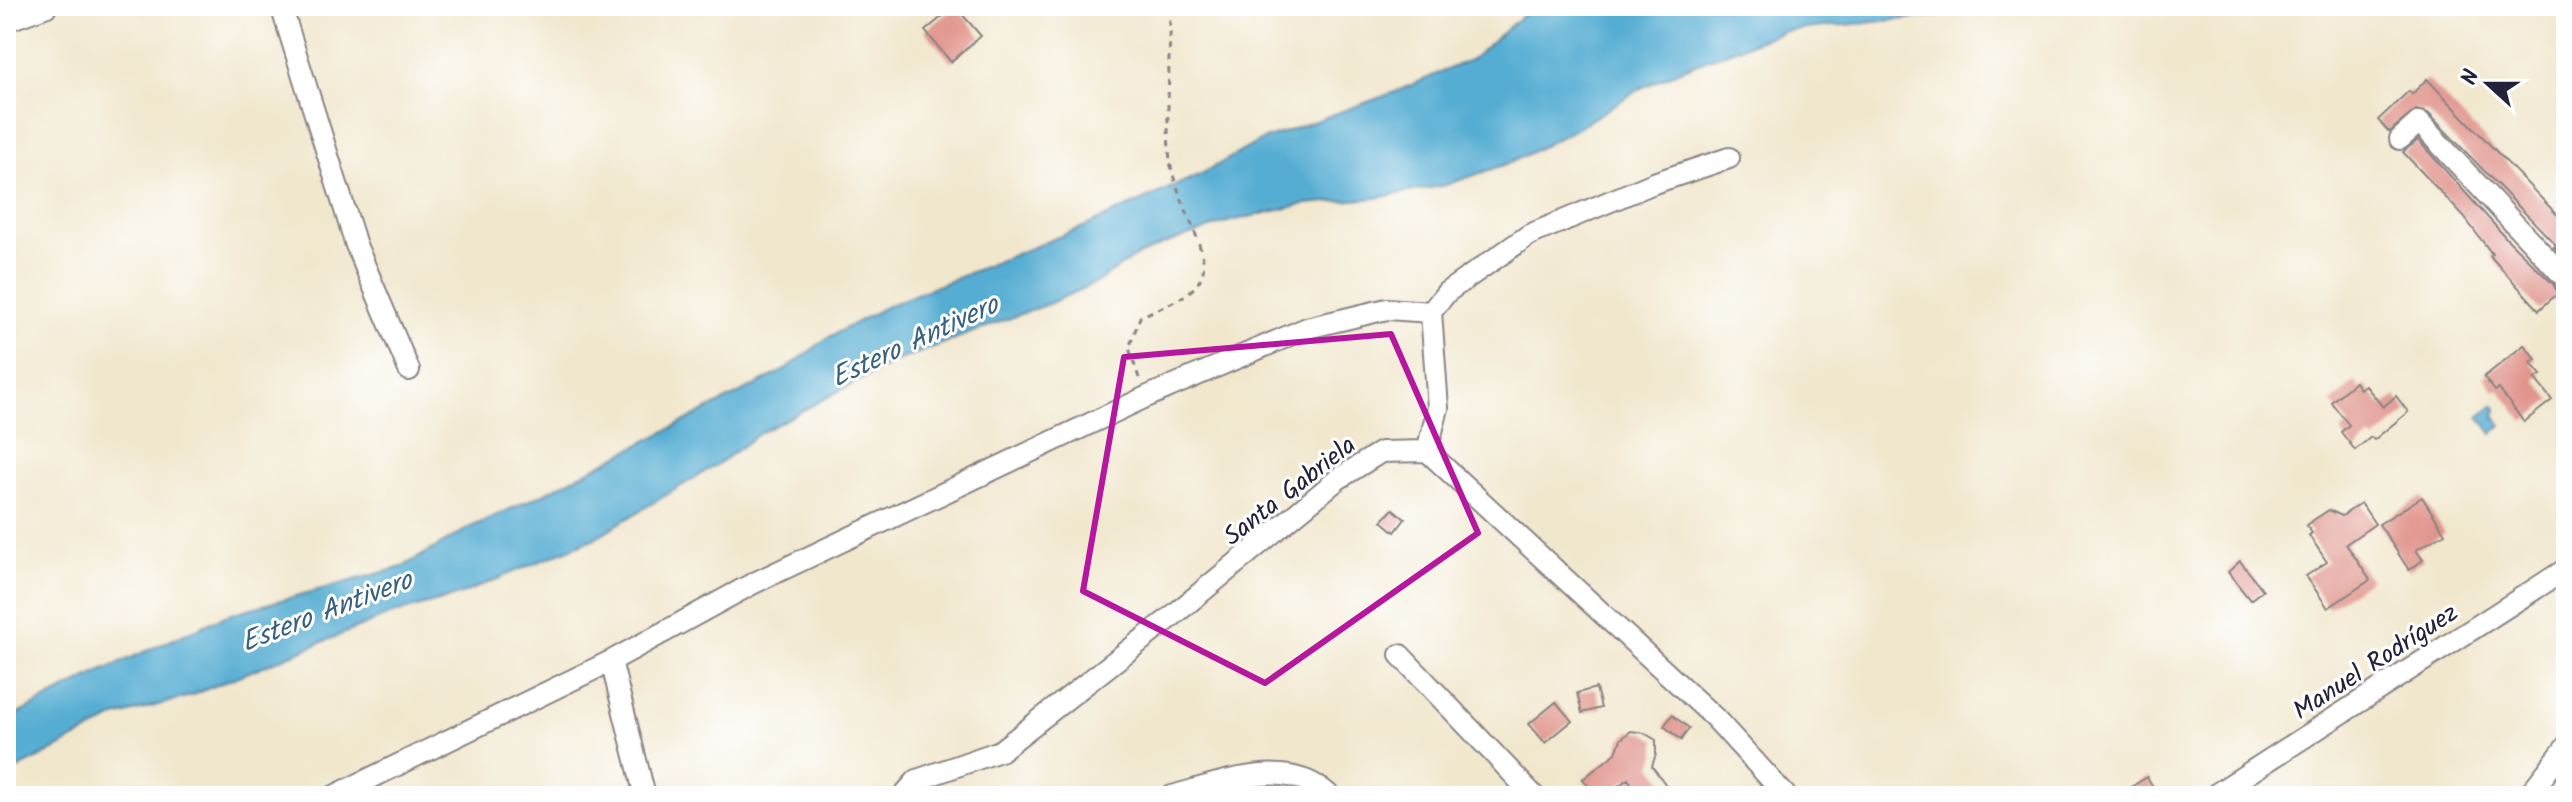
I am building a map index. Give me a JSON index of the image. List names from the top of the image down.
{
  "streets": {
    "street": ["Santa Gabriela", "Manuel Rodríguez"]
  },
  "water": ["Estero Antivero"],
  "north": "left"
}
